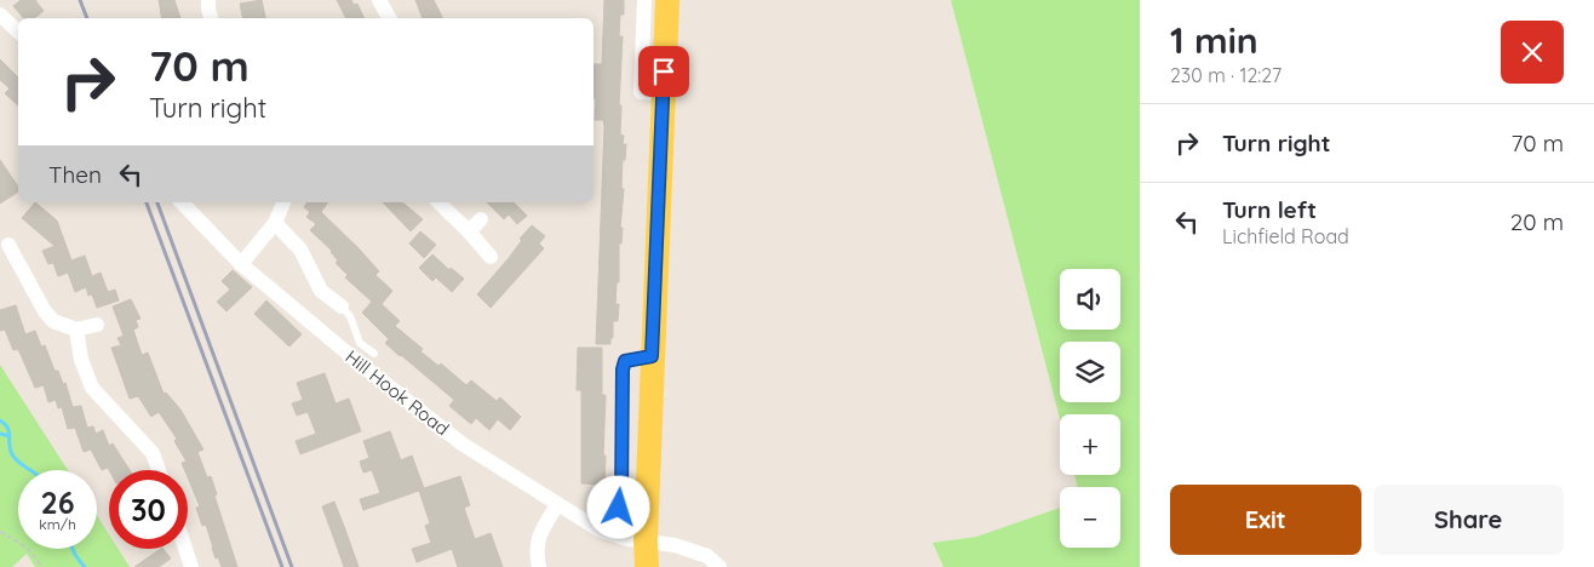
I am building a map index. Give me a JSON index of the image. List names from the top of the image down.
{
  "streets": {
    "street": ["Hill Hook Road"]
  },
  "page": {
    "heading": ["1 min", "230 m · 12:27"],
    "turn": ["70 m", "Turn right"],
    "list": [
      {
        "name": "Turn right",
        "value": "70 m"
      },
      {
        "name": "Turn left",
        "note": "Lichfield Road",
        "value": "20 m"
      }
    ],
    "then": "Then",
    "map_buttons": ["+", "−"],
    "speed": "26 km/h",
    "limit": "30",
    "buttons": ["Exit", "Share"]
  }
}
